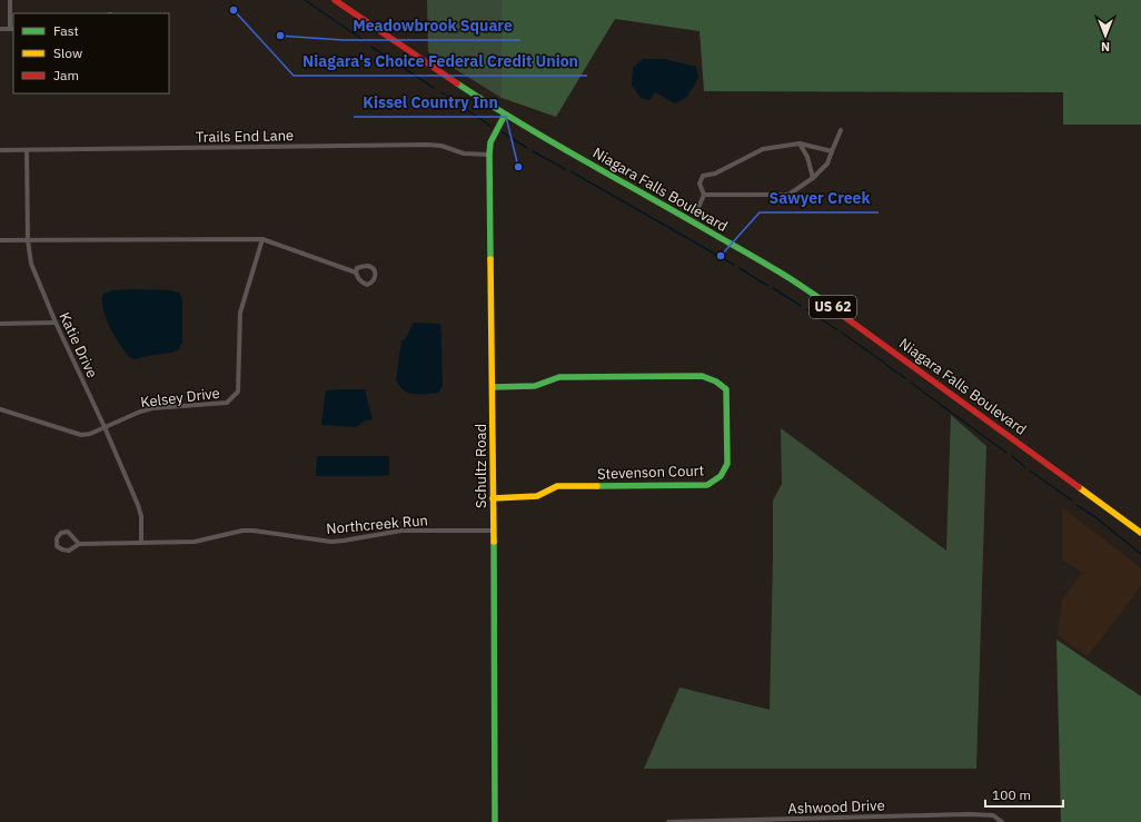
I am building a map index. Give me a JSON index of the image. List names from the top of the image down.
{
  "streets": {
    "street": [
      "Trails End Lane",
      "Niagara Falls Boulevard",
      "US 62",
      "Katie Drive",
      "Kelsey Drive",
      "Schultz Road",
      "Stevenson Court",
      "Northcreek Run",
      "Ashwood Drive"
    ]
  },
  "crossings": [
    ["Trails End Lane", "Katie Drive"],
    ["Trails End Lane", "Schultz Road"],
    ["Niagara Falls Boulevard", "Schultz Road"],
    ["Katie Drive", "Kelsey Drive"],
    ["Katie Drive", "Northcreek Run"],
    ["Schultz Road", "Stevenson Court"],
    ["Schultz Road", "Northcreek Run"]
  ],
  "places": [
    "Niagara's Choice Federal Credit Union",
    "Meadowbrook Square",
    "Kissel Country Inn",
    "Sawyer Creek"
  ],
  "legend": ["Fast", "Slow", "Jam"],
  "scale_bar": "100 m",
  "north": "bottom"
}
